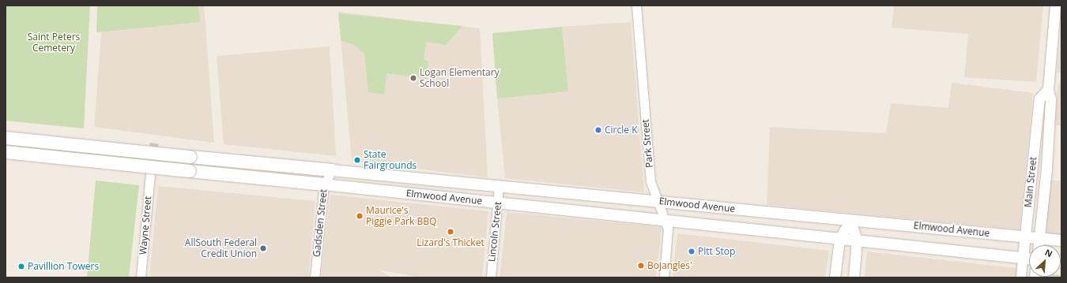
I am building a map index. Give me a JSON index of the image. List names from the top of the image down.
{
  "streets": {
    "highway": ["Elmwood Avenue"],
    "main road": ["Main Street"],
    "street": [
      "Park Street",
      "Gadsden Street",
      "Wayne Street",
      "Lincoln Street"
    ]
  },
  "crossings": [
    ["Park Street", "Elmwood Avenue"],
    ["Main Street", "Elmwood Avenue"],
    ["Elmwood Avenue", "Gadsden Street"],
    ["Elmwood Avenue", "Lincoln Street"]
  ],
  "parks": ["Saint Peters Cemetery"],
  "places": [
    "Logan Elementary School",
    "Circle K",
    "State Fairgrounds",
    "Maurice's Piggie Park BBQ",
    "Lizard's Thicket",
    "AllSouth Federal Credit Union",
    "Pitt Stop",
    "Bojangles'",
    "Pavillion Towers"
  ],
  "north": "top right"
}
